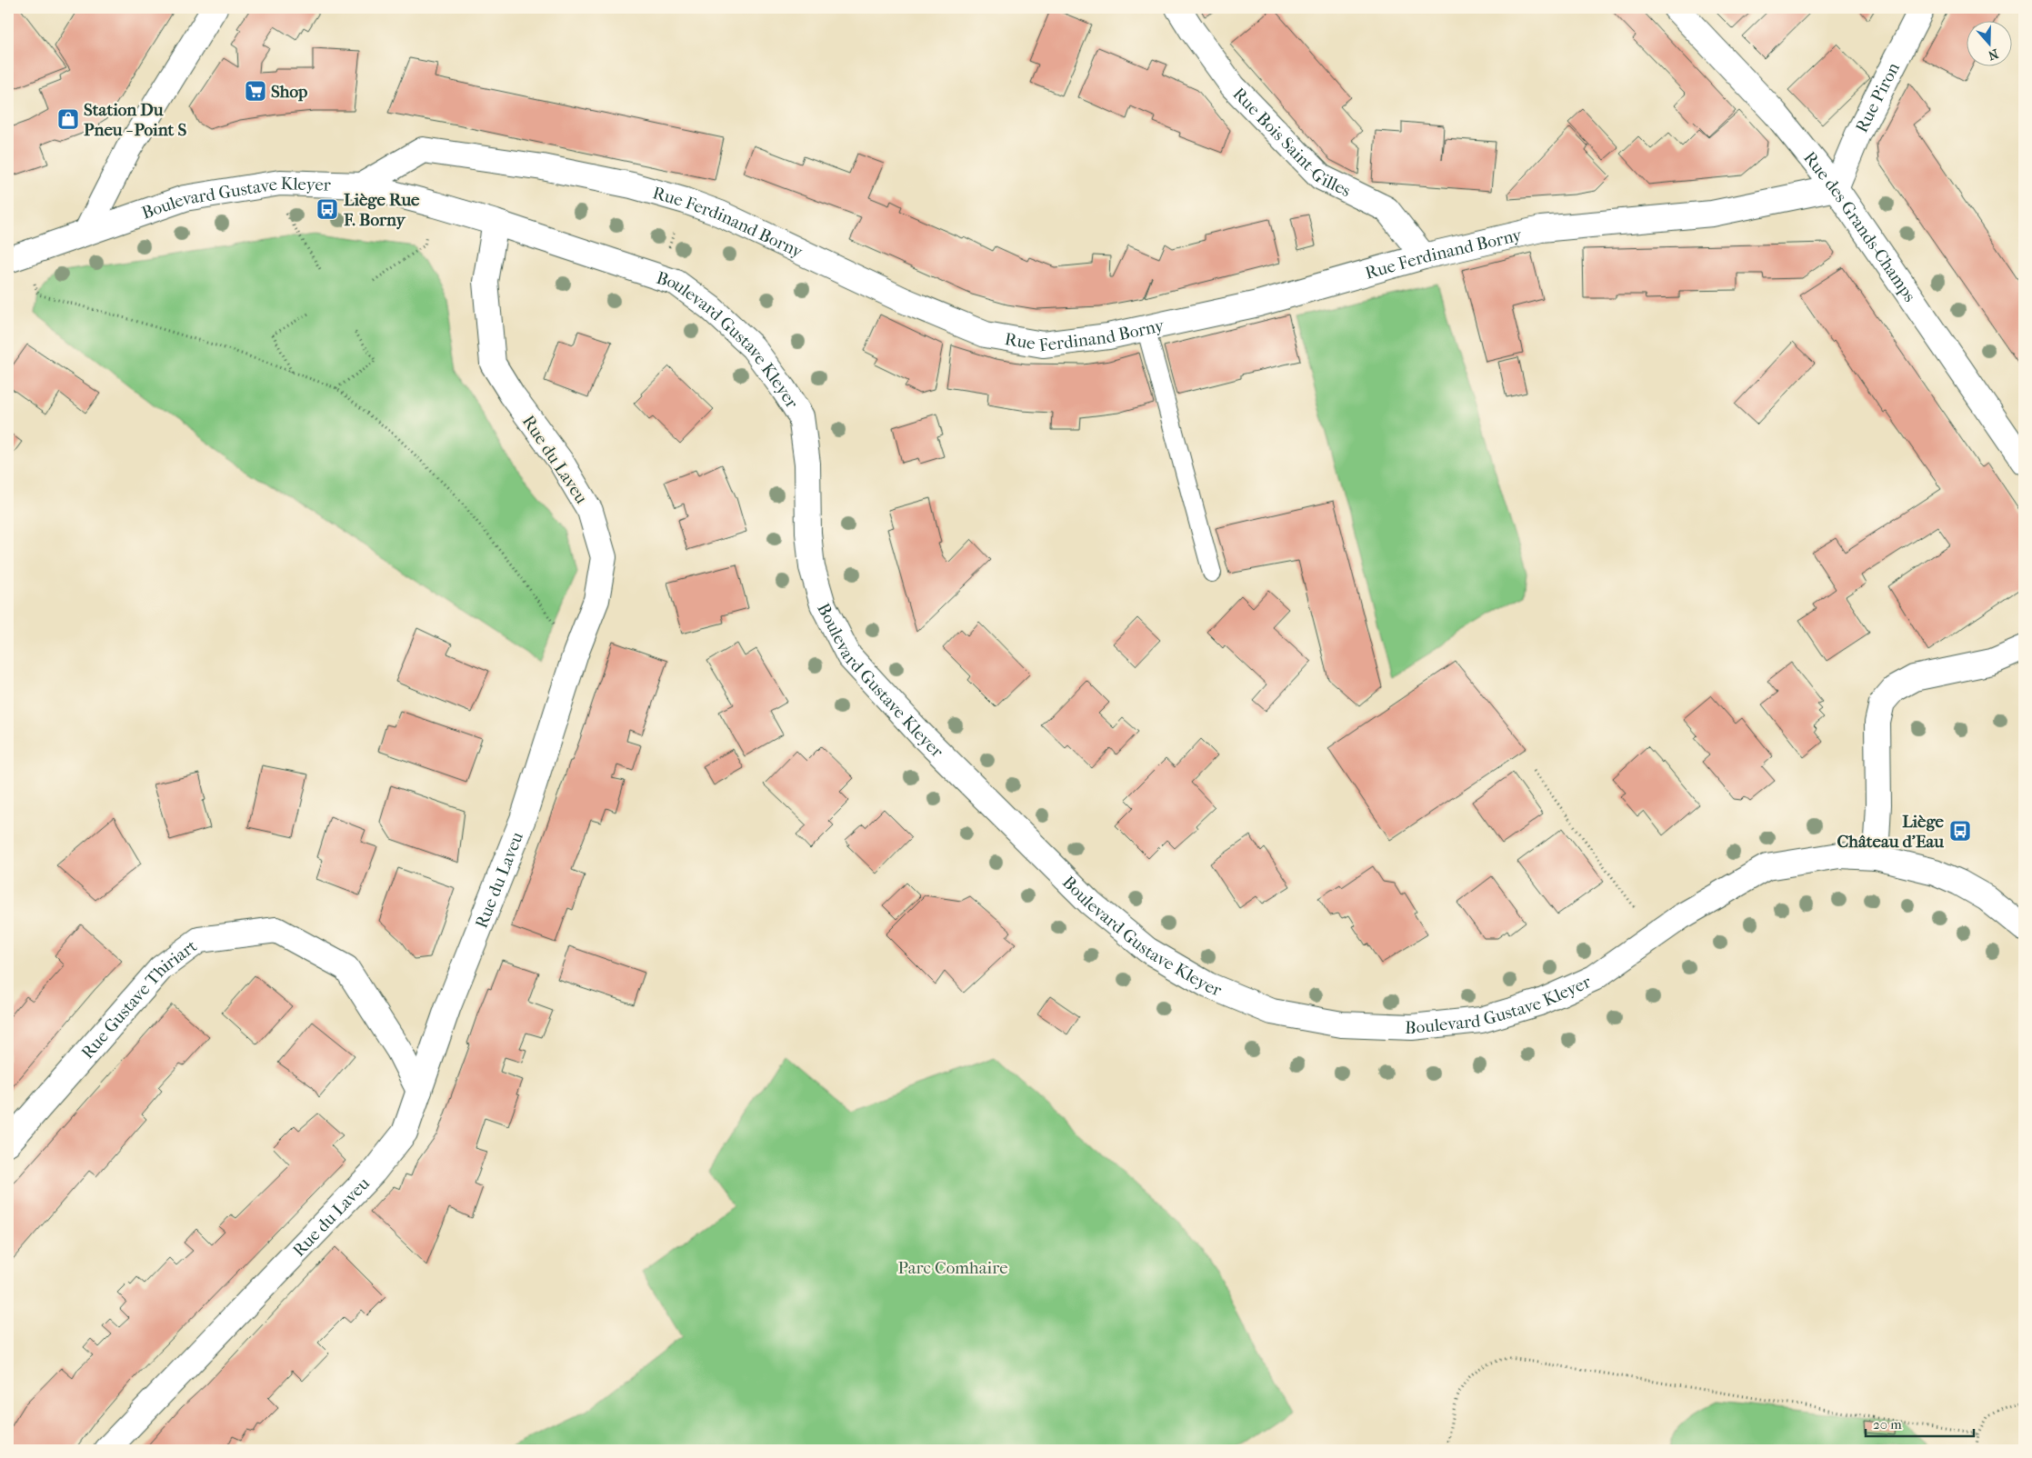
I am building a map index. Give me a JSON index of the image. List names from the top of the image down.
{
  "streets": {
    "street": [
      "Rue Piron",
      "Rue Bois Saint-Gilles",
      "Boulevard Gustave Kleyer",
      "Rue Ferdinand Borny",
      "Rue des Grands-Champs",
      "Rue du Laveu",
      "Rue Gustave Thiriart"
    ]
  },
  "crossings": [
    ["Rue Piron", "Rue Ferdinand Borny"],
    ["Rue Piron", "Rue des Grands-Champs"],
    ["Rue Bois Saint-Gilles", "Rue Ferdinand Borny"],
    ["Boulevard Gustave Kleyer", "Rue Ferdinand Borny"],
    ["Boulevard Gustave Kleyer", "Rue du Laveu"],
    ["Rue Ferdinand Borny", "Rue des Grands-Champs"],
    ["Rue du Laveu", "Rue Gustave Thiriart"]
  ],
  "parks": ["Parc Comhaire"],
  "places": {
    "supermarket": ["Shop"],
    "shop": ["Station Du Pneu - Point S"],
    "bus stop": ["Liège Rue F. Borny", "Liège Château d'Eau"]
  },
  "scale_bar": "20 m",
  "north": "bottom"
}
